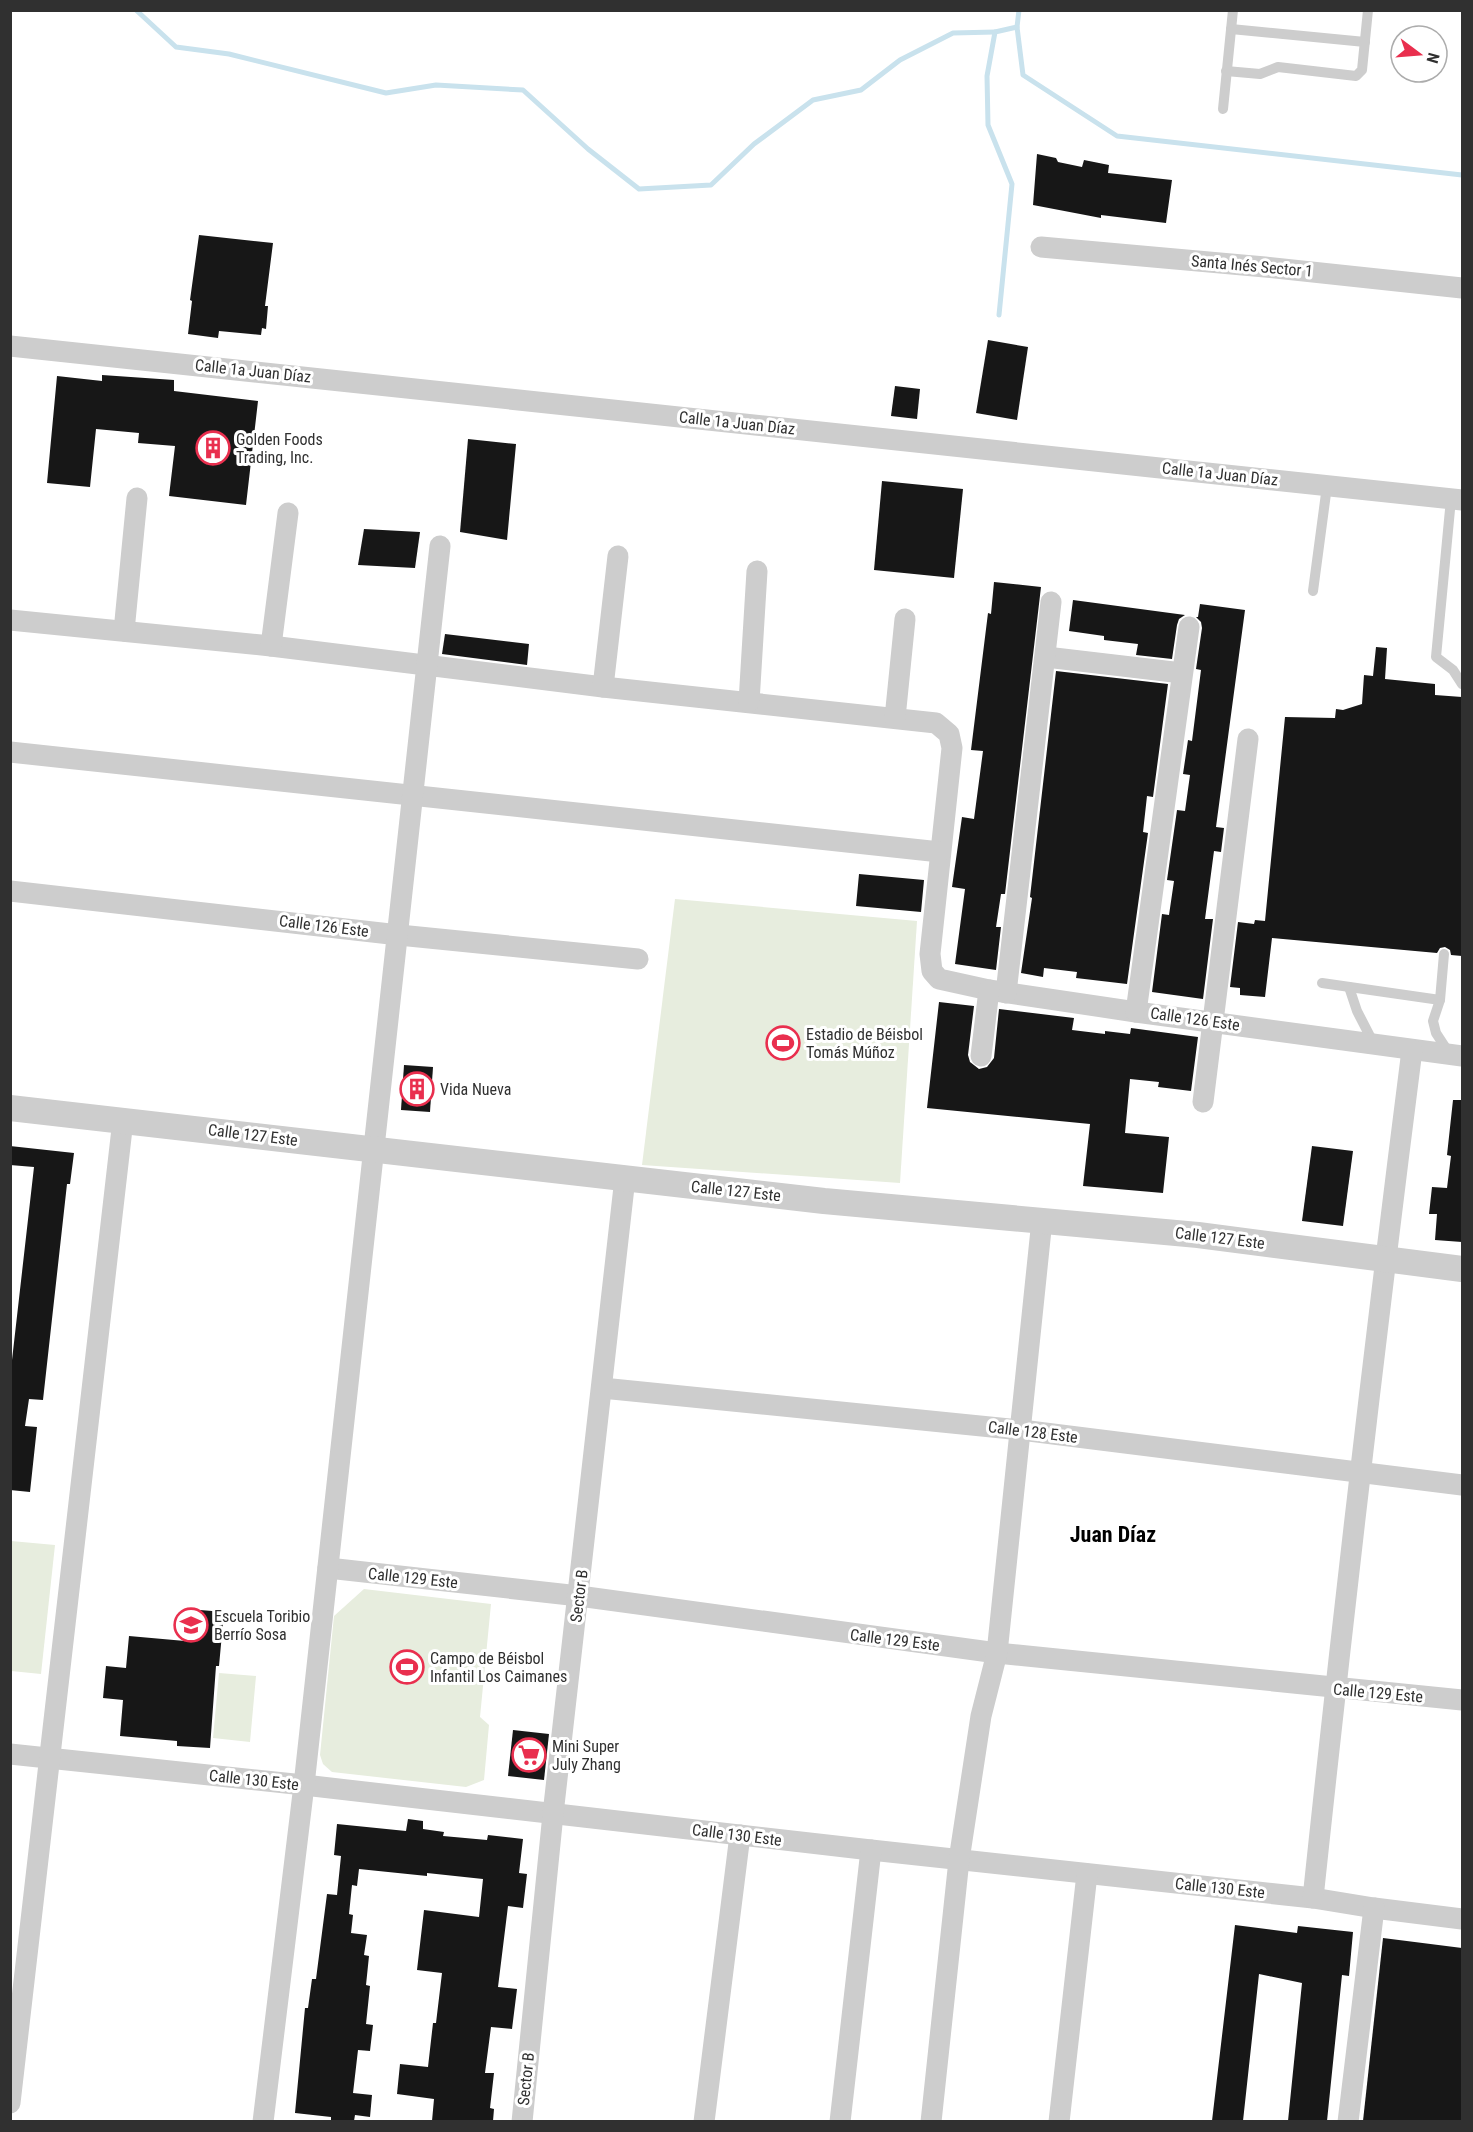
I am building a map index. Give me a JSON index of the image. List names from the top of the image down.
{
  "streets": {
    "street": [
      "Santa Inés Sector 1",
      "Calle 1a Juan Díaz",
      "Calle 126 Este",
      "Calle 127 Este",
      "Calle 128 Este",
      "Calle 129 Este",
      "Sector B",
      "Calle 130 Este"
    ]
  },
  "crossings": [
    ["Calle 127 Este", "Sector B"],
    ["Calle 128 Este", "Sector B"],
    ["Calle 129 Este", "Sector B"],
    ["Sector B", "Calle 130 Este"]
  ],
  "districts": ["Juan Díaz"],
  "places": {
    "building": ["Golden Foods Trading, Inc.", "Vida Nueva"],
    "sports": ["Estadio de Béisbol Tomás Múñoz", "Campo de Béisbol Infantil Los Caimanes"],
    "school or university": ["Escuela Toribio Berrío Sosa"],
    "supermarket": ["Mini Super July Zhang"]
  },
  "north": "right"
}
